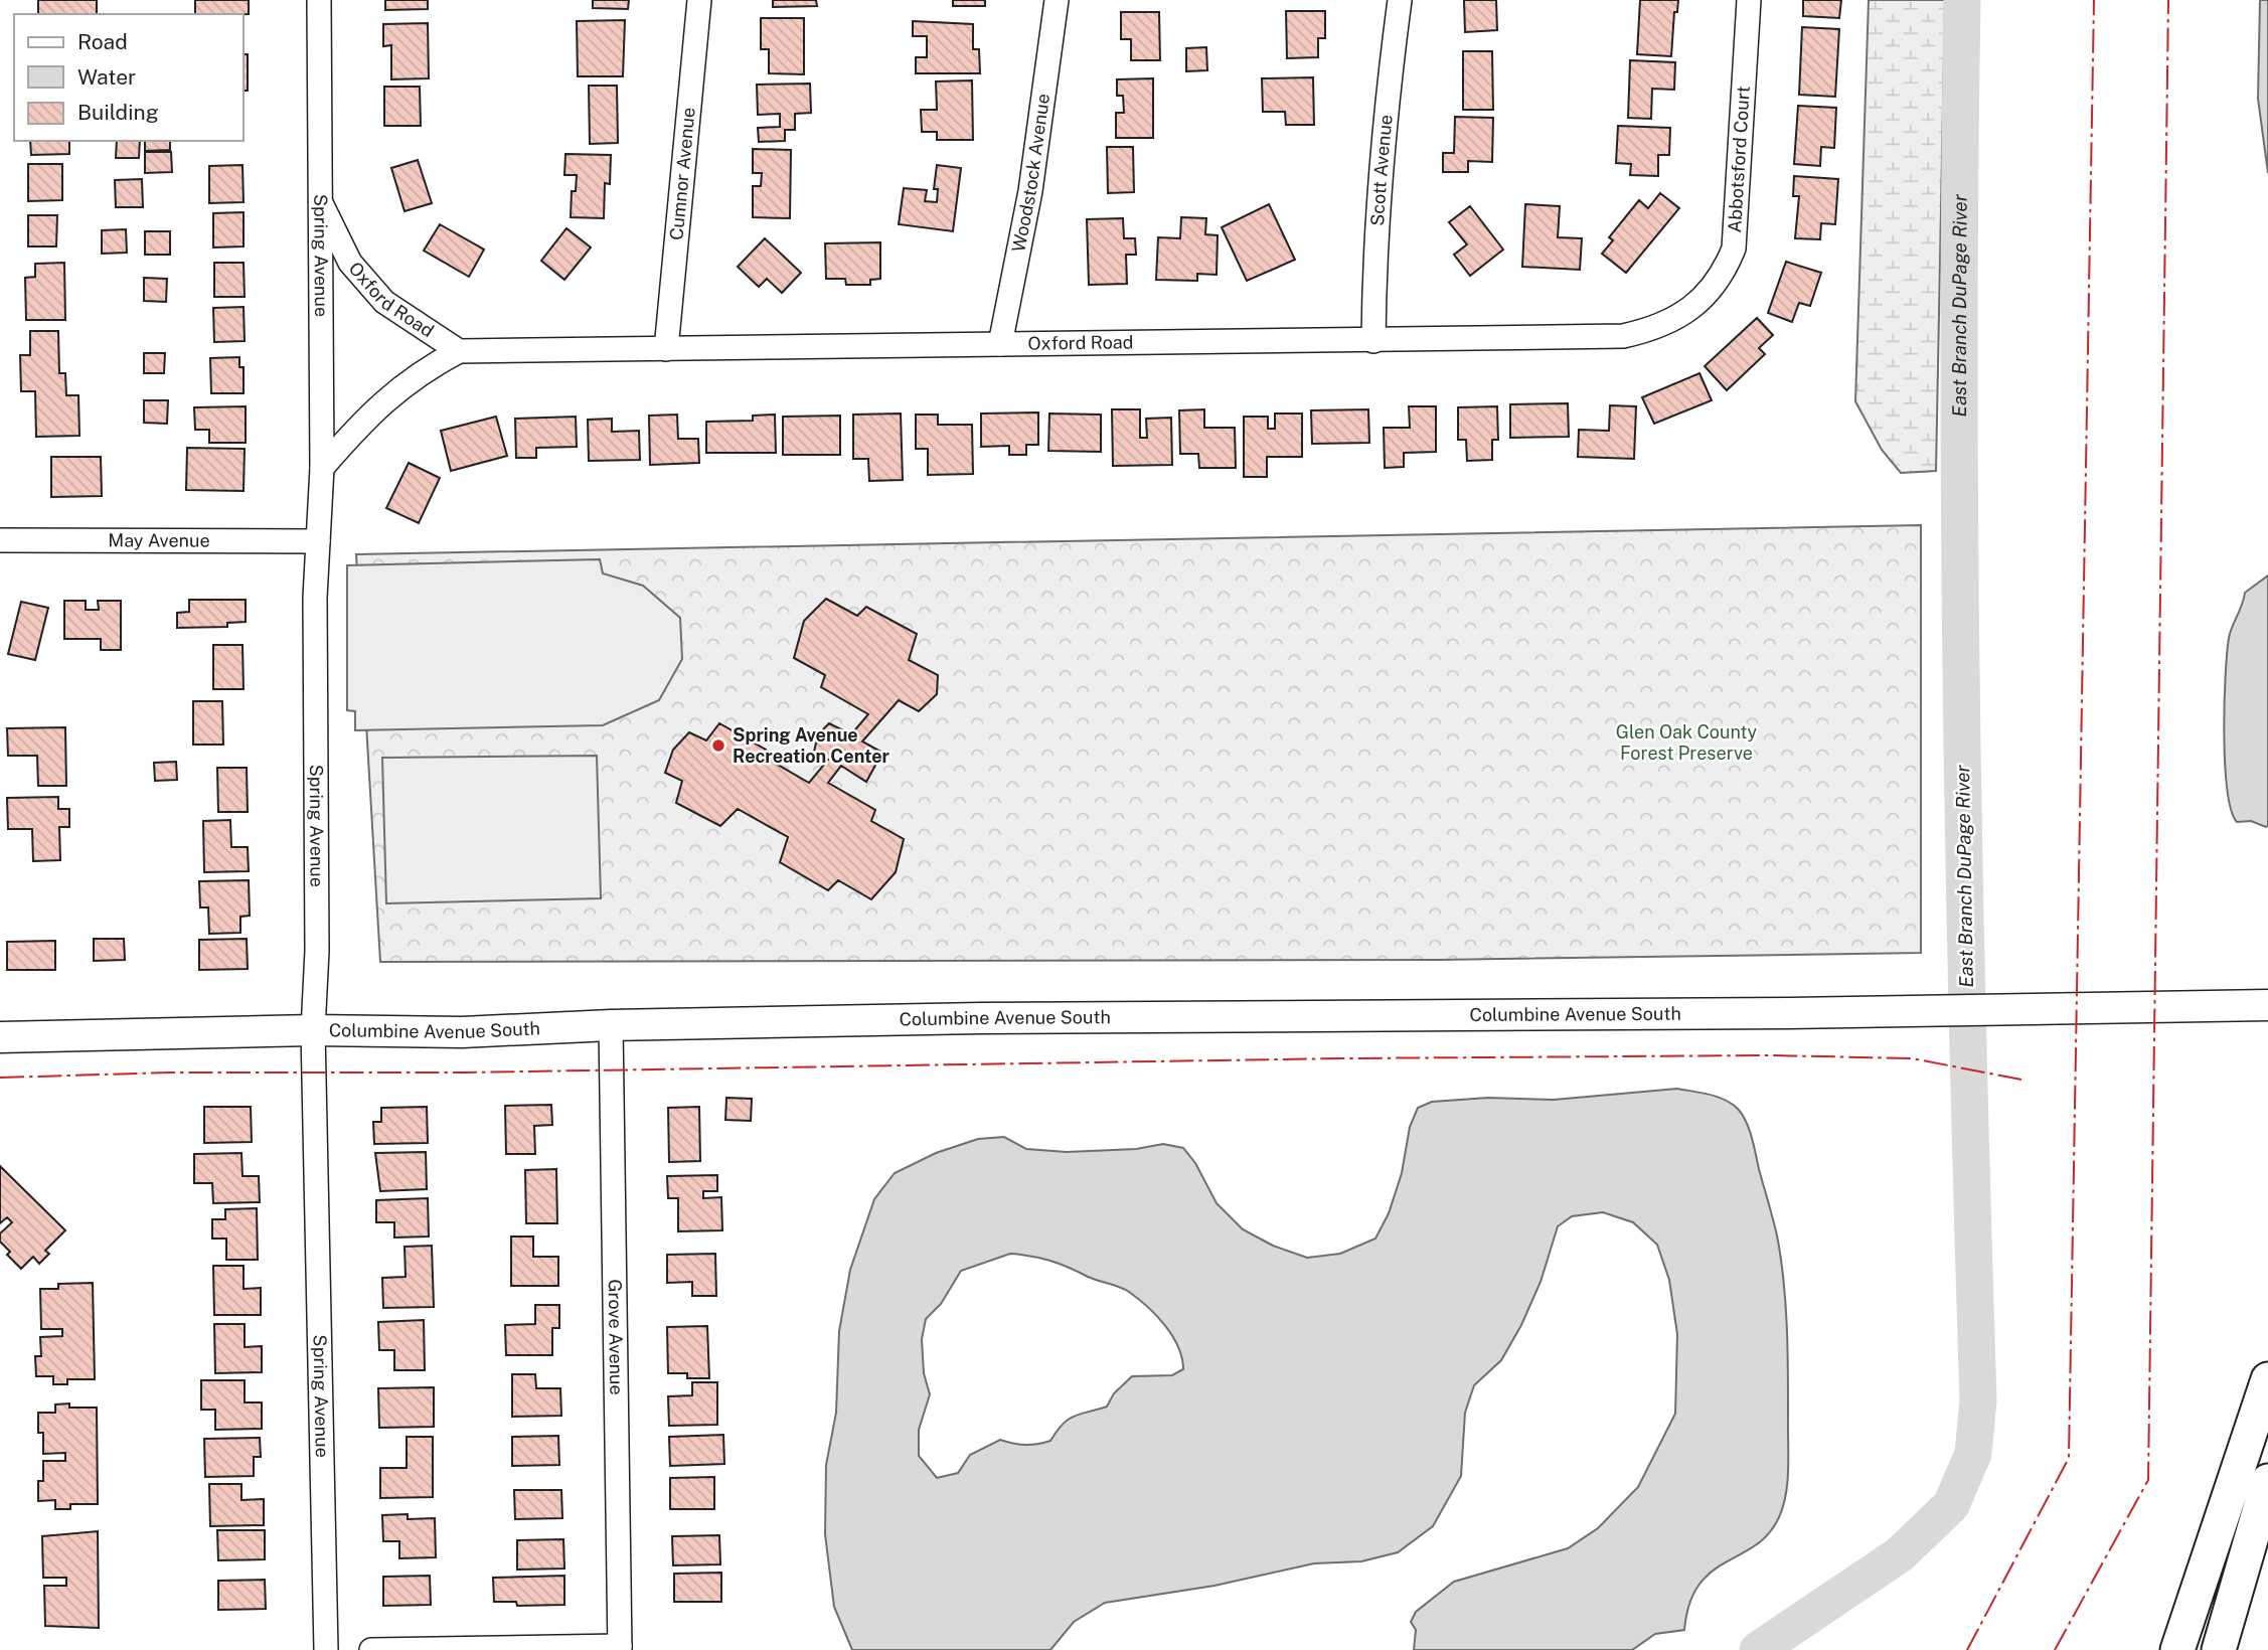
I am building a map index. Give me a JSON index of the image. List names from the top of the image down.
{
  "streets": {
    "main road": ["Columbine Avenue South"],
    "street": [
      "Abbotsford Court",
      "Scott Avenue",
      "Woodstock Avenue",
      "Cumnor Avenue",
      "Spring Avenue",
      "Oxford Road",
      "May Avenue",
      "Grove Avenue"
    ]
  },
  "crossings": [
    ["Abbotsford Court", "Oxford Road"],
    ["Scott Avenue", "Oxford Road"],
    ["Woodstock Avenue", "Oxford Road"],
    ["Cumnor Avenue", "Oxford Road"],
    ["Spring Avenue", "Oxford Road"],
    ["Spring Avenue", "May Avenue"],
    ["Spring Avenue", "Columbine Avenue South"],
    ["Columbine Avenue South", "Grove Avenue"]
  ],
  "water": ["East Branch DuPage River"],
  "parks": ["Glen Oak County Forest Preserve"],
  "places": ["Spring Avenue Recreation Center"],
  "legend": ["Road", "Water", "Building"]
}
